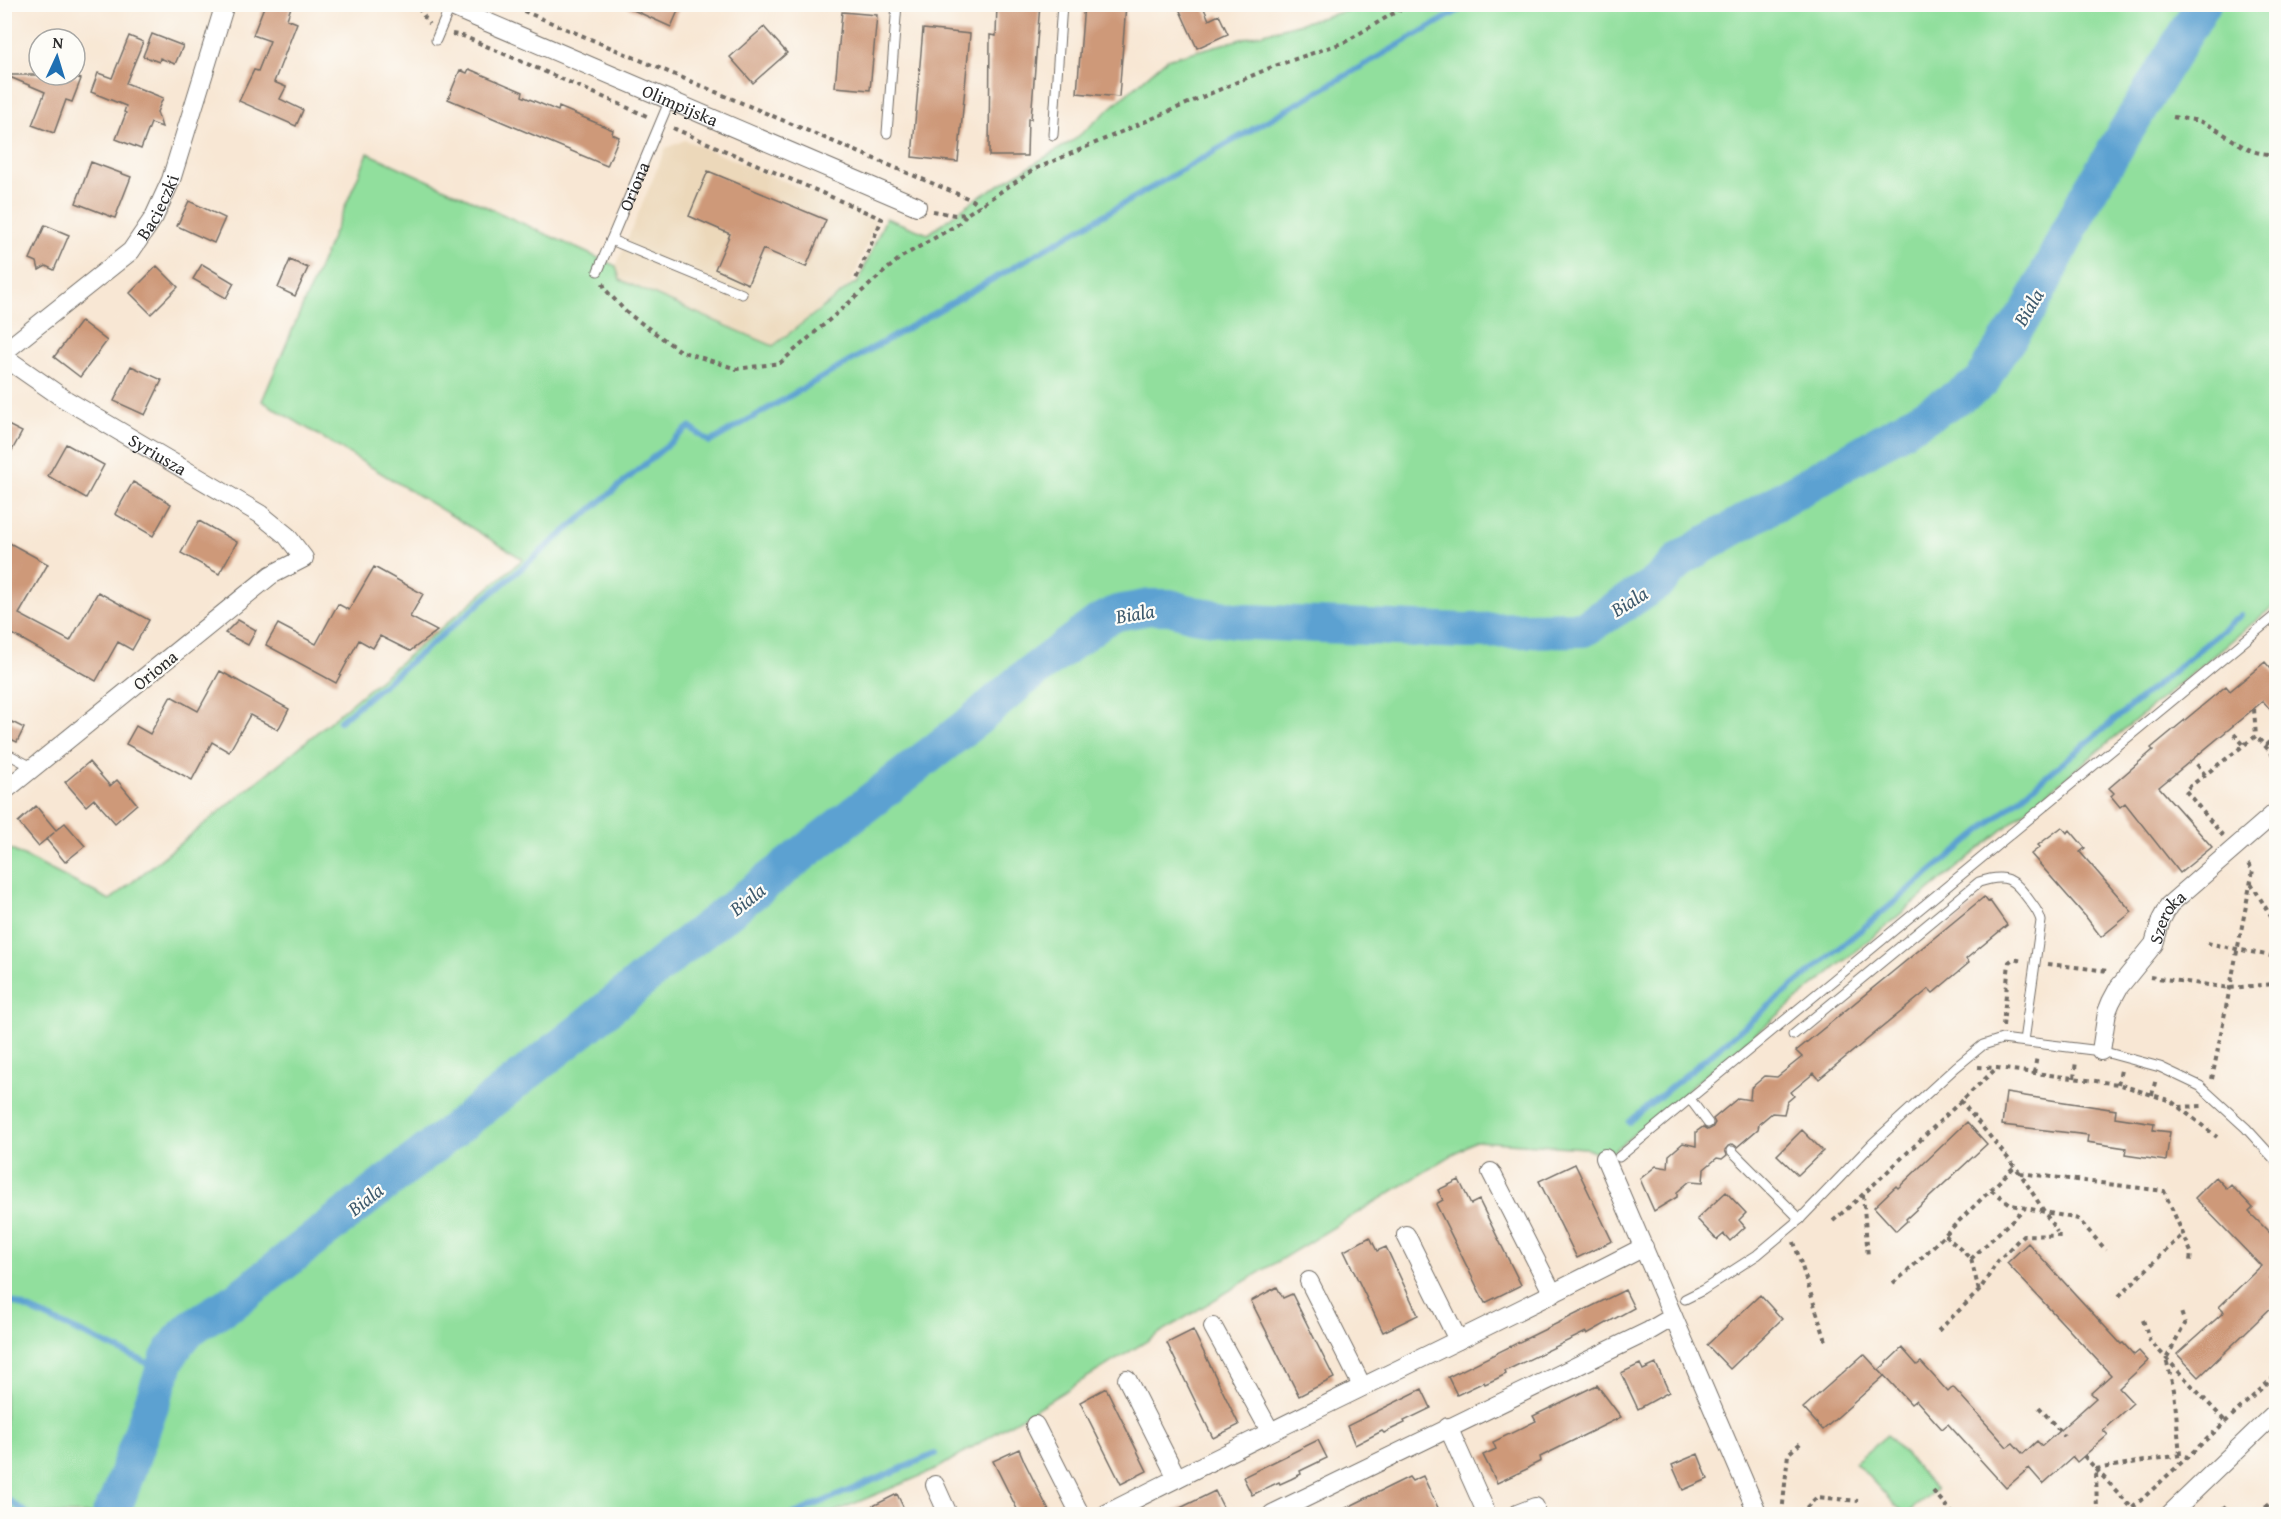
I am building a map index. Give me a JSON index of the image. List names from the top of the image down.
{
  "streets": {
    "street": [
      "Olimpijska",
      "Oriona",
      "Bacieczki",
      "Syriusza",
      "Szeroka"
    ]
  },
  "crossings": [
    ["Olimpijska", "Oriona"],
    ["Oriona", "Syriusza"]
  ],
  "water": ["Biala"],
  "north": "top"
}
